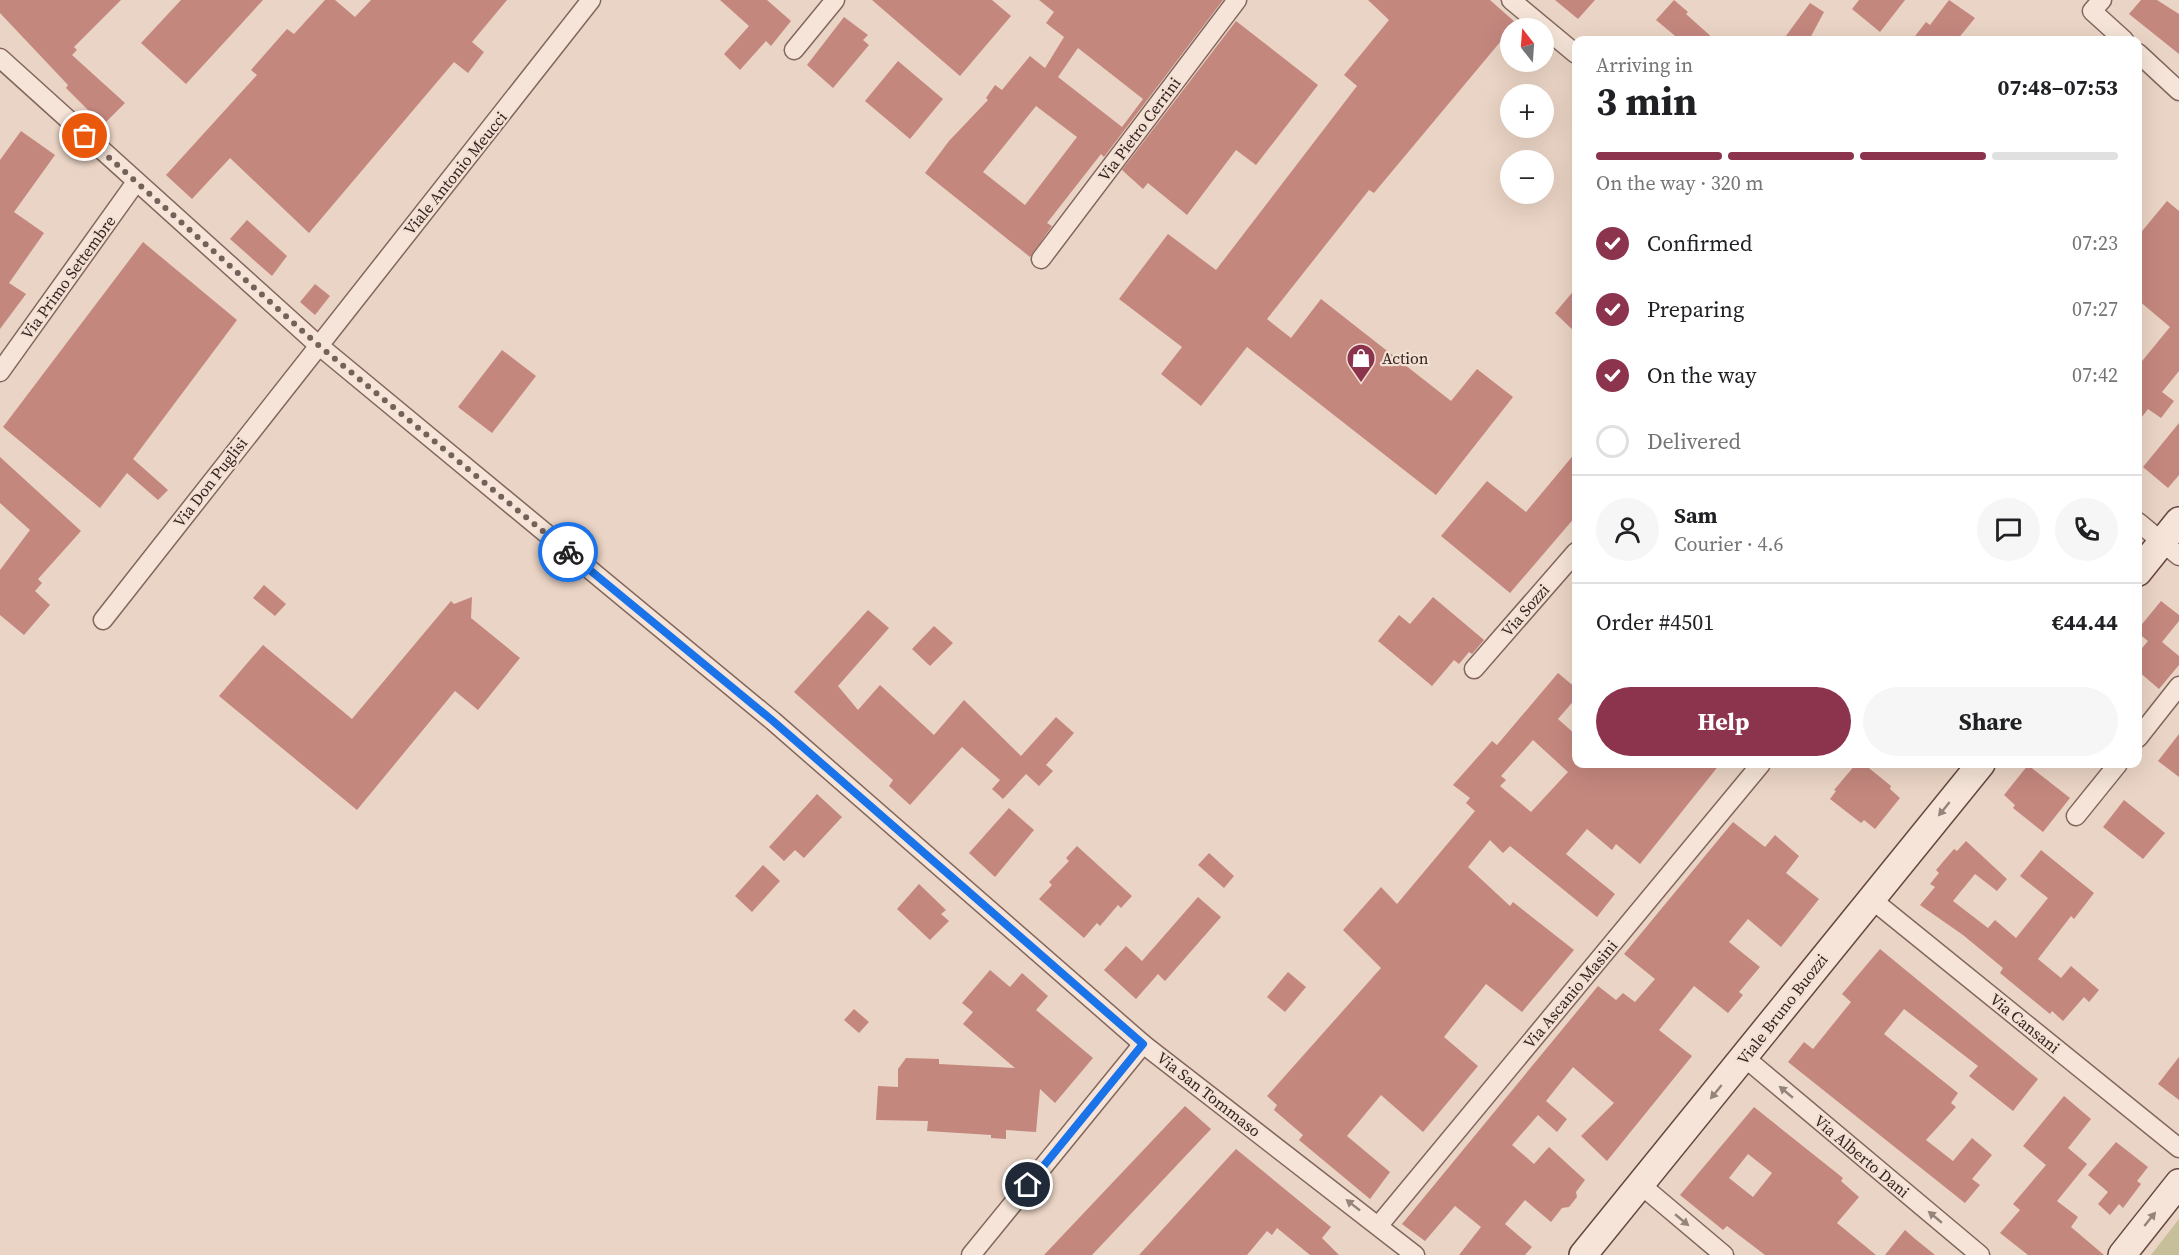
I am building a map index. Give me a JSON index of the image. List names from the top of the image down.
{
  "streets": {
    "main road": ["Viale Bruno Buozzi"],
    "street": [
      "Via Pietro Cerrini",
      "Viale Antonio Meucci",
      "Via Primo Settembre",
      "Via Don Puglisi",
      "Via Sozzi",
      "Via Ascanio Masini",
      "Via Cansani",
      "Via San Tommaso",
      "Via Alberto Dani"
    ]
  },
  "crossings": [
    ["Viale Antonio Meucci", "Via Don Puglisi"],
    ["Viale Antonio Meucci", "Via San Tommaso"],
    ["Via Primo Settembre", "Via San Tommaso"],
    ["Via Don Puglisi", "Via San Tommaso"],
    ["Via Ascanio Masini", "Via San Tommaso"],
    ["Viale Bruno Buozzi", "Via Cansani"],
    ["Viale Bruno Buozzi", "Via Alberto Dani"]
  ],
  "one_way": ["Viale Bruno Buozzi", "Via Alberto Dani"],
  "places": {
    "shop": ["Action"]
  },
  "north": "top",
  "page": {
    "map_buttons": ["+", "−"],
    "heading": ["3 min", "Arriving in", "07:48–07:53"],
    "panel": [
      "Sam",
      "Courier · 4.6",
      "Order #4501",
      "€44.44"
    ],
    "bar": "On the way · 320 m",
    "list": [
      ["Confirmed", "07:23"],
      ["Preparing", "07:27"],
      ["On the way", "07:42"],
      "Delivered"
    ],
    "buttons": ["Help", "Share"]
  }
}
